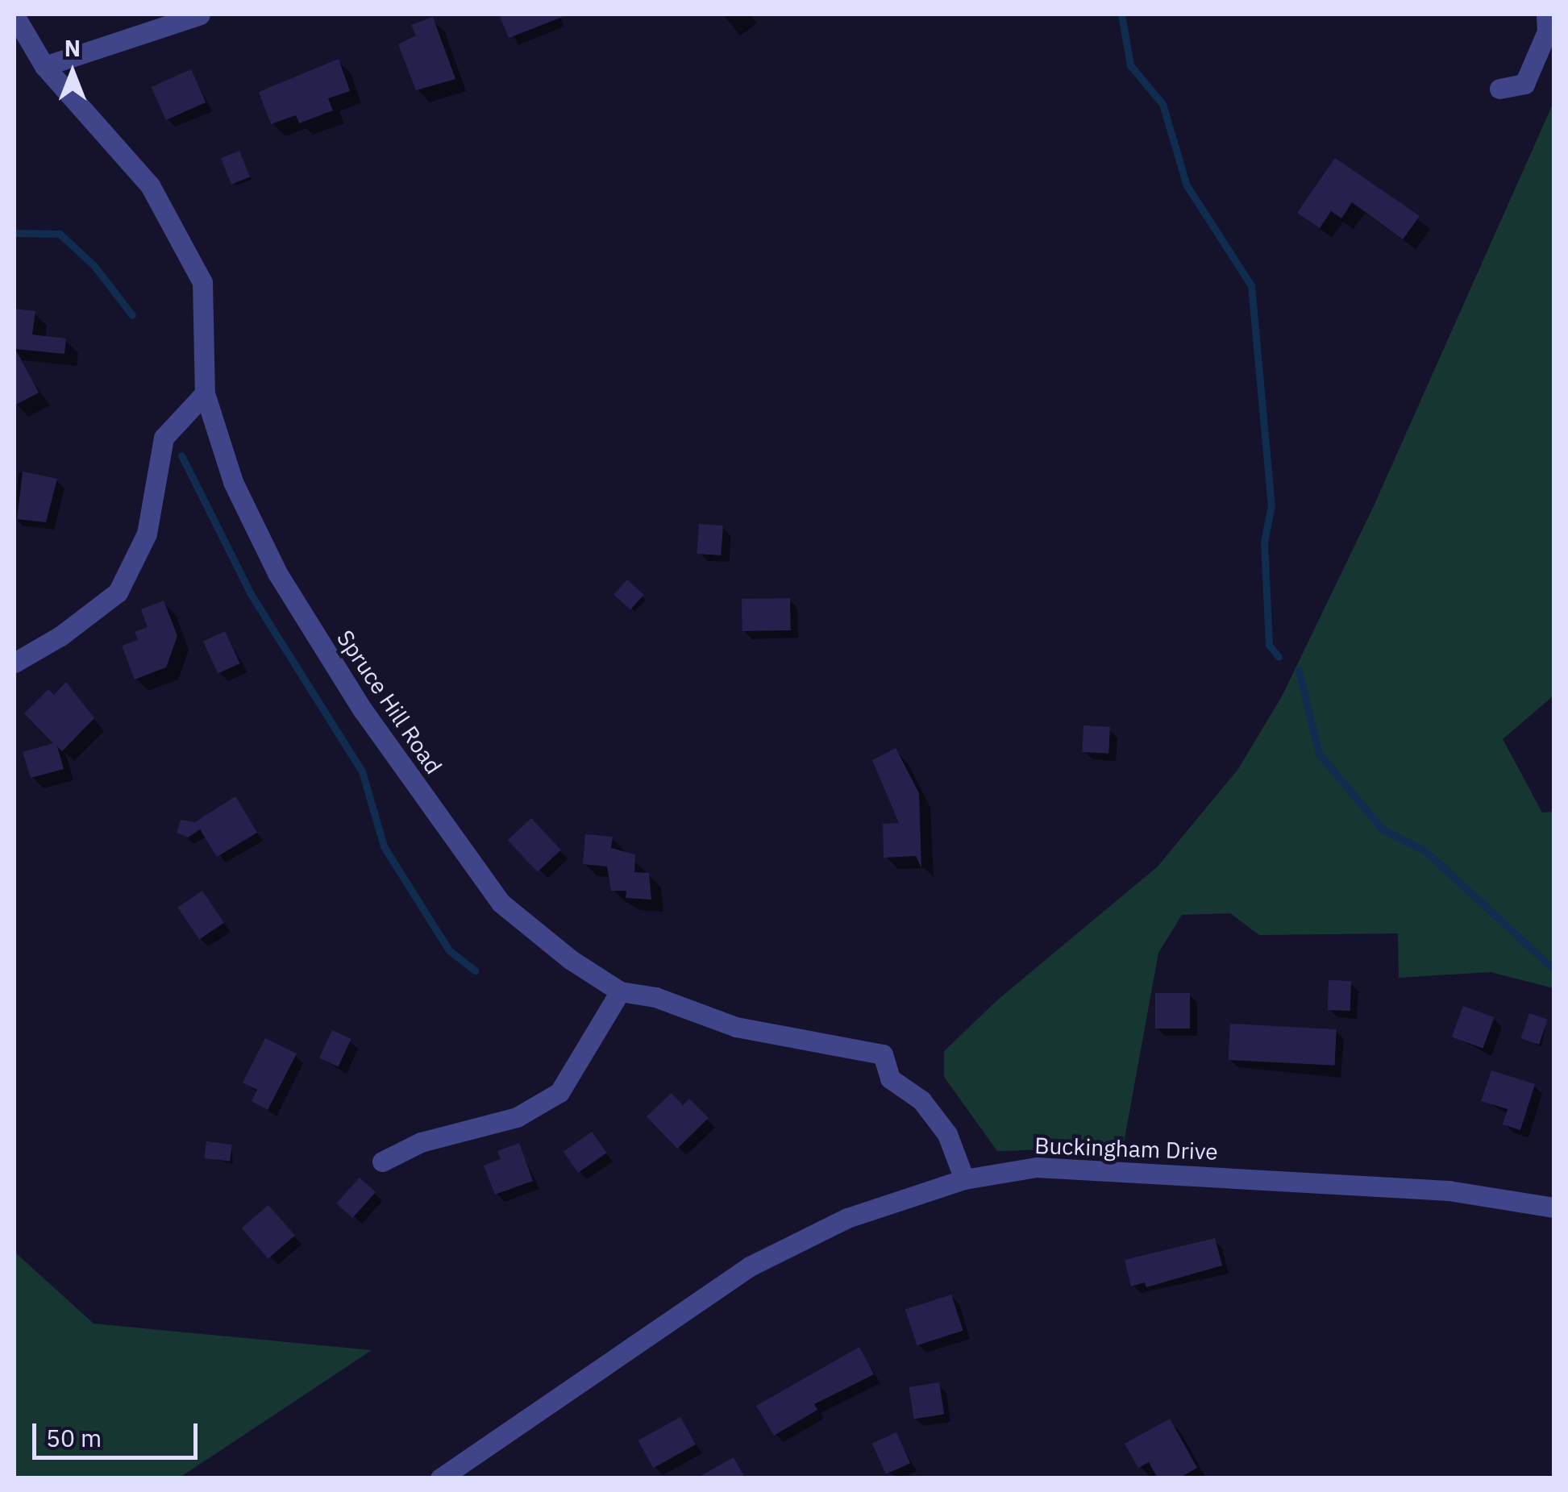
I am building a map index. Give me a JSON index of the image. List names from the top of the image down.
{
  "streets": {
    "street": ["Spruce Hill Road", "Buckingham Drive"]
  },
  "crossings": [
    ["Spruce Hill Road", "Buckingham Drive"]
  ],
  "scale_bar": "50 m",
  "north": "top"
}
